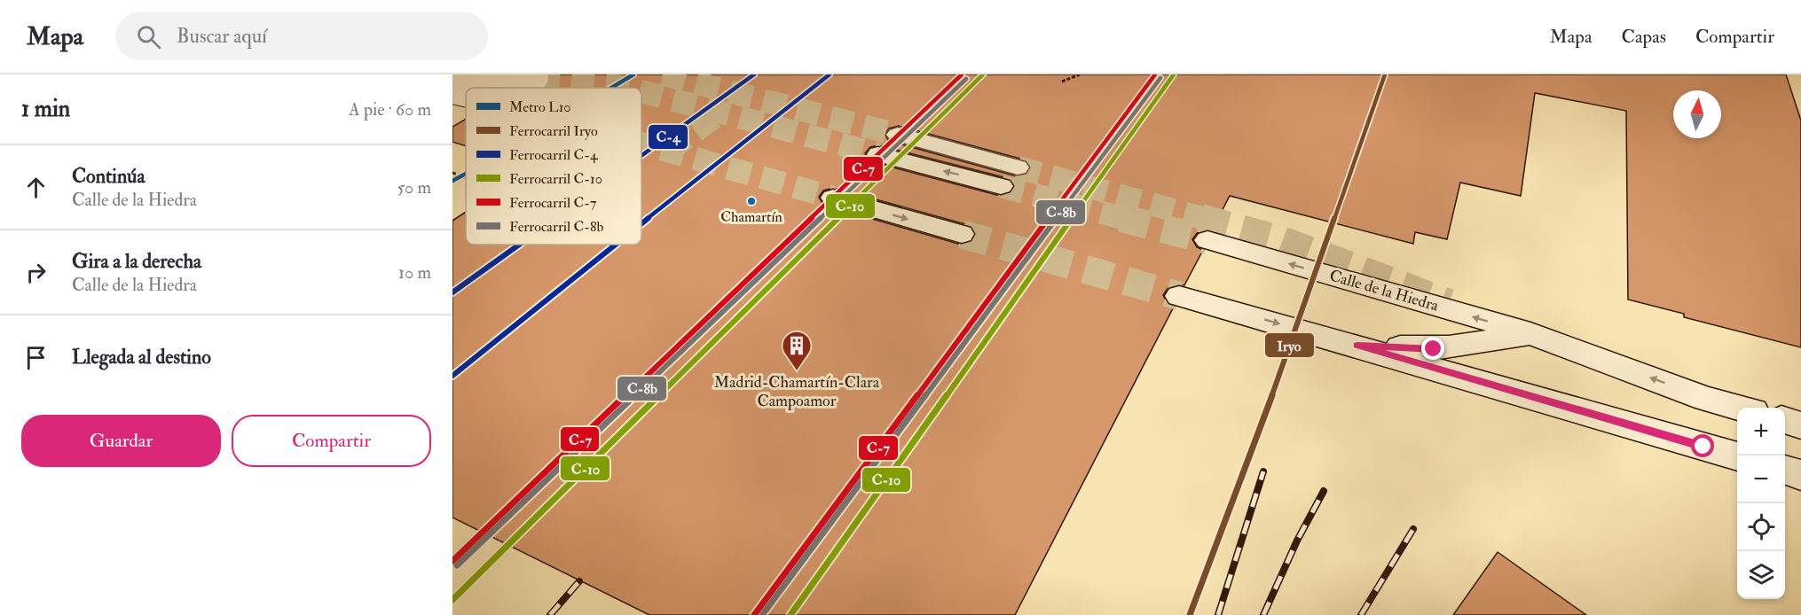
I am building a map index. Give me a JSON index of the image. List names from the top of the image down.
{
  "streets": {
    "main road": ["Calle de la Hiedra"]
  },
  "places": {
    "other": ["Chamartín"],
    "building": ["Madrid-Chamartín-Clara Campoamor"]
  },
  "lines": [
    "metro line L10",
    "rail line Iryo",
    "rail line C-4",
    "rail line C-10",
    "rail line C-7",
    "rail line C-8b"
  ],
  "legend": [
    "Metro L10",
    "Ferrocarril Iryo",
    "Ferrocarril C-4",
    "Ferrocarril C-10",
    "Ferrocarril C-7",
    "Ferrocarril C-8b"
  ],
  "north": "top",
  "page": {
    "header": "Mapa",
    "search": "Buscar aquí",
    "nav": ["Mapa", "Capas", "Compartir"],
    "heading": ["1 min", "A pie · 60 m"],
    "list": [
      ["Continúa", "Calle de la Hiedra", "50 m"],
      ["Gira a la derecha", "Calle de la Hiedra", "10 m"],
      "Llegada al destino"
    ],
    "buttons": ["Guardar", "Compartir"],
    "map_buttons": ["+", "−"]
  }
}
